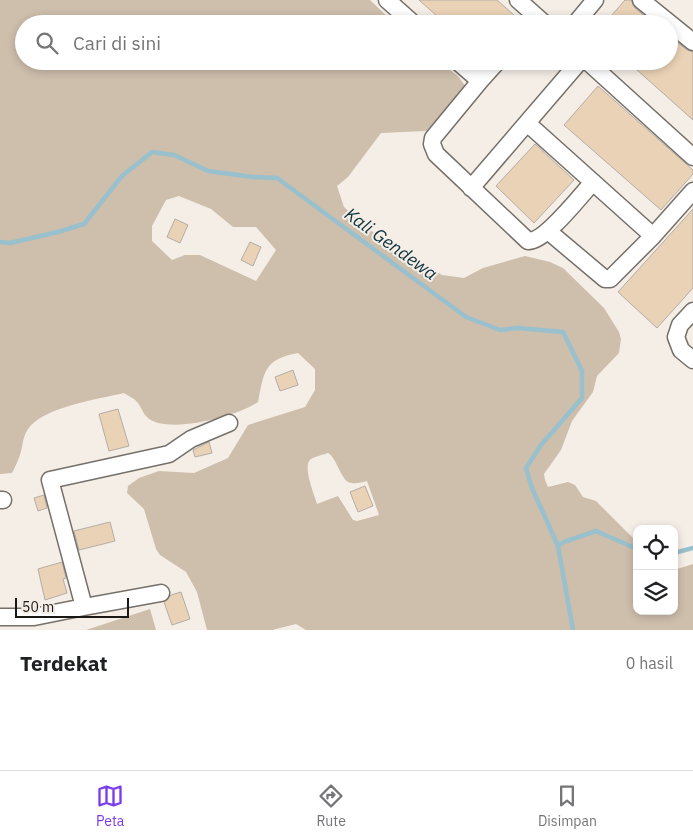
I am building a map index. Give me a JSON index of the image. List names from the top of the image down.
{
  "water": ["Kali Gendewa"],
  "scale_bar": "50 m",
  "page": {
    "search": "Cari di sini",
    "scale": "50 m",
    "heading": ["Terdekat", "0 hasil"],
    "nav": ["Peta", "Rute", "Disimpan"]
  }
}
